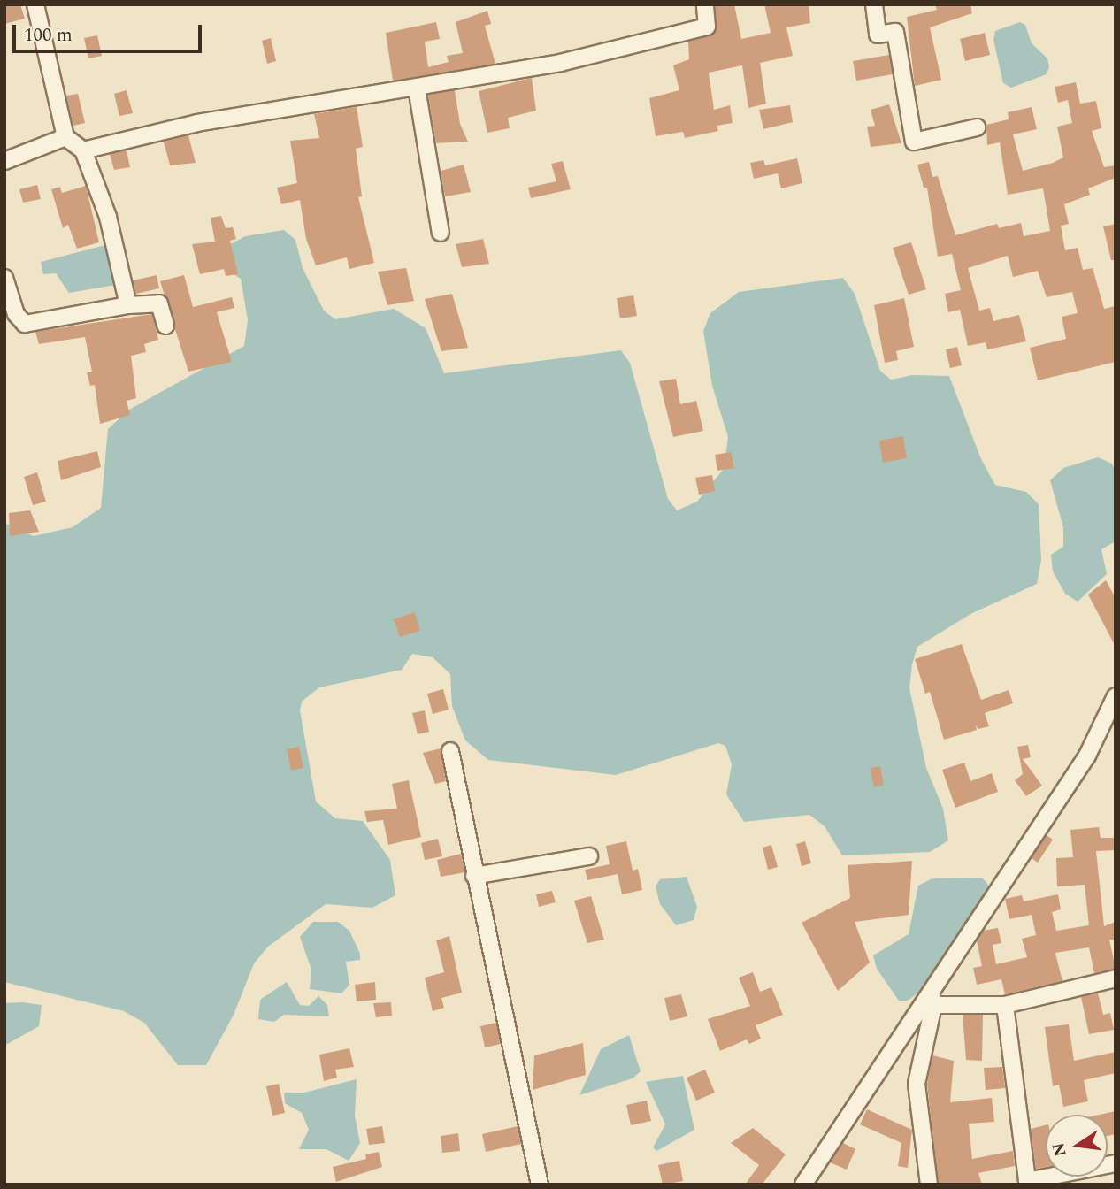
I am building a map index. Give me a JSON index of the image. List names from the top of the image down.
{
  "scale_bar": "100 m",
  "north": "left"
}
